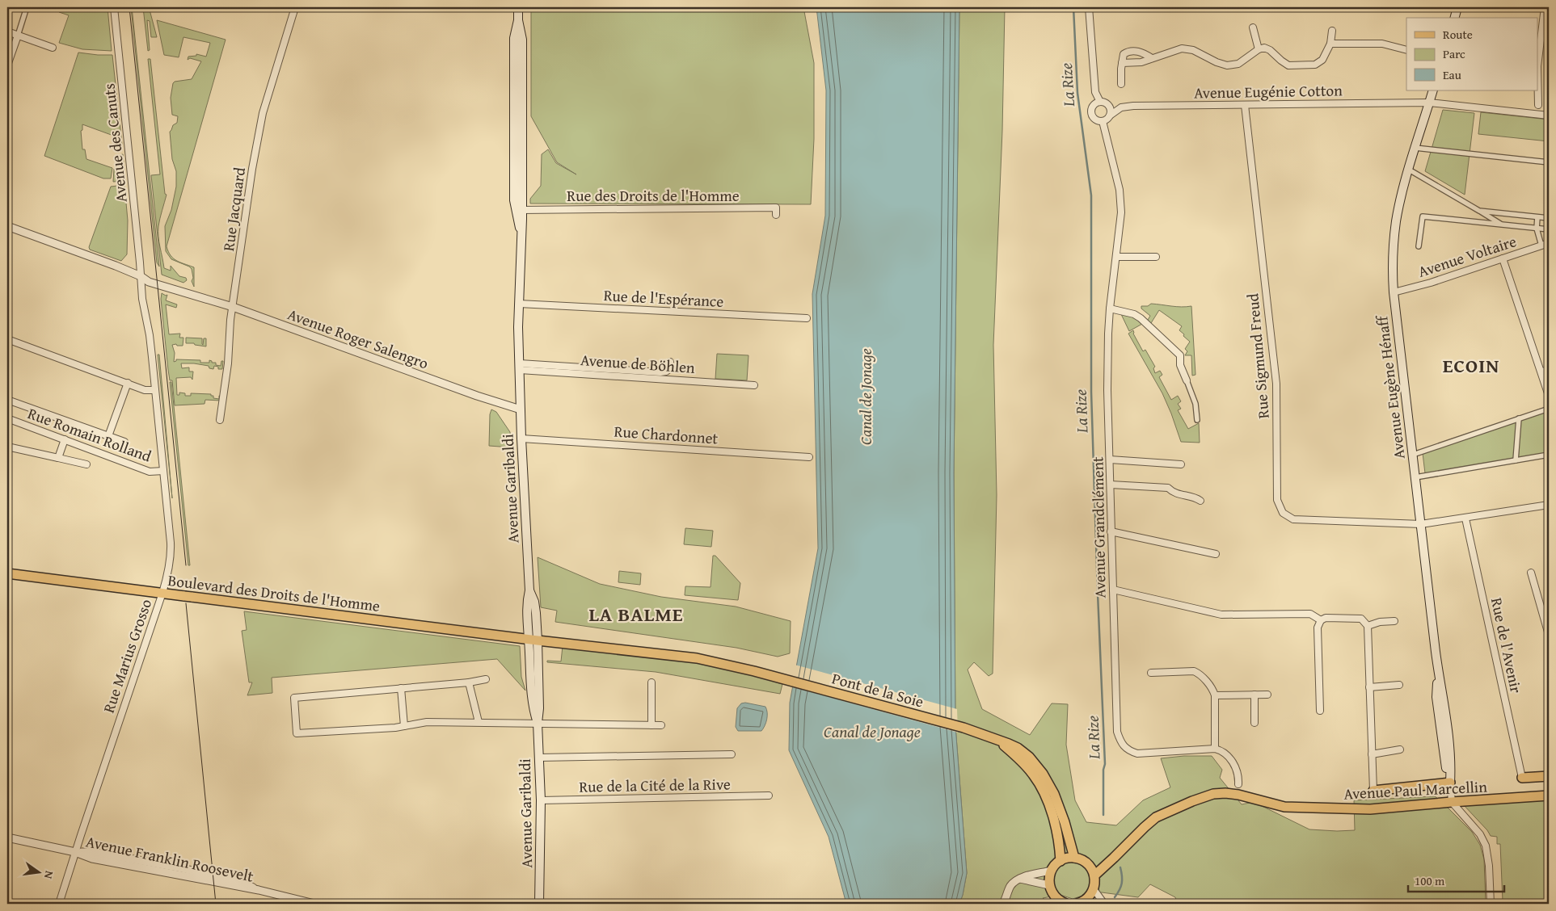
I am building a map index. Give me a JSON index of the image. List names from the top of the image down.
{
  "streets": {
    "main road": [
      "Avenue Eugène Hénaff",
      "Avenue Garibaldi",
      "Boulevard des Droits de l'Homme",
      "Pont de la Soie",
      "Avenue Paul Marcellin"
    ],
    "street": [
      "Avenue Eugénie Cotton",
      "Avenue des Canuts",
      "Rue des Droits de l'Homme",
      "Rue Jacquard",
      "Avenue Voltaire",
      "Rue de l'Espérance",
      "Avenue Roger Salengro",
      "Rue Sigmund Freud",
      "Avenue de Böhlen",
      "Rue Romain Rolland",
      "Rue Chardonnet",
      "Avenue Grandclément",
      "Rue de l'Avenir",
      "Rue Marius Grosso",
      "Rue de la Cité de la Rive",
      "Avenue Franklin Roosevelt"
    ]
  },
  "crossings": [
    ["Avenue Eugénie Cotton", "Rue Sigmund Freud"],
    ["Avenue Eugénie Cotton", "Avenue Eugène Hénaff"],
    ["Avenue Eugénie Cotton", "Avenue Grandclément"],
    ["Avenue des Canuts", "Avenue Roger Salengro"],
    ["Avenue des Canuts", "Rue Marius Grosso"],
    ["Rue Jacquard", "Avenue Roger Salengro"],
    ["Avenue Voltaire", "Avenue Eugène Hénaff"],
    ["Avenue Roger Salengro", "Avenue Garibaldi"],
    ["Avenue Roger Salengro", "Rue Marius Grosso"],
    ["Rue Sigmund Freud", "Avenue Eugène Hénaff"],
    ["Rue Sigmund Freud", "Rue de l'Avenir"],
    ["Avenue Eugène Hénaff", "Avenue Paul Marcellin"],
    ["Rue Romain Rolland", "Rue Marius Grosso"],
    ["Rue Chardonnet", "Avenue Garibaldi"],
    ["Avenue Garibaldi", "Boulevard des Droits de l'Homme"],
    ["Avenue Garibaldi", "Rue de la Cité de la Rive"],
    ["Boulevard des Droits de l'Homme", "Rue Marius Grosso"],
    ["Boulevard des Droits de l'Homme", "Pont de la Soie"],
    ["Rue Marius Grosso", "Avenue Franklin Roosevelt"]
  ],
  "districts": ["ECOIN", "LA BALME"],
  "water": ["La Rize", "Canal de Jonage"],
  "legend": ["Route", "Parc", "Eau"],
  "scale_bar": "100 m",
  "north": "right"
}
